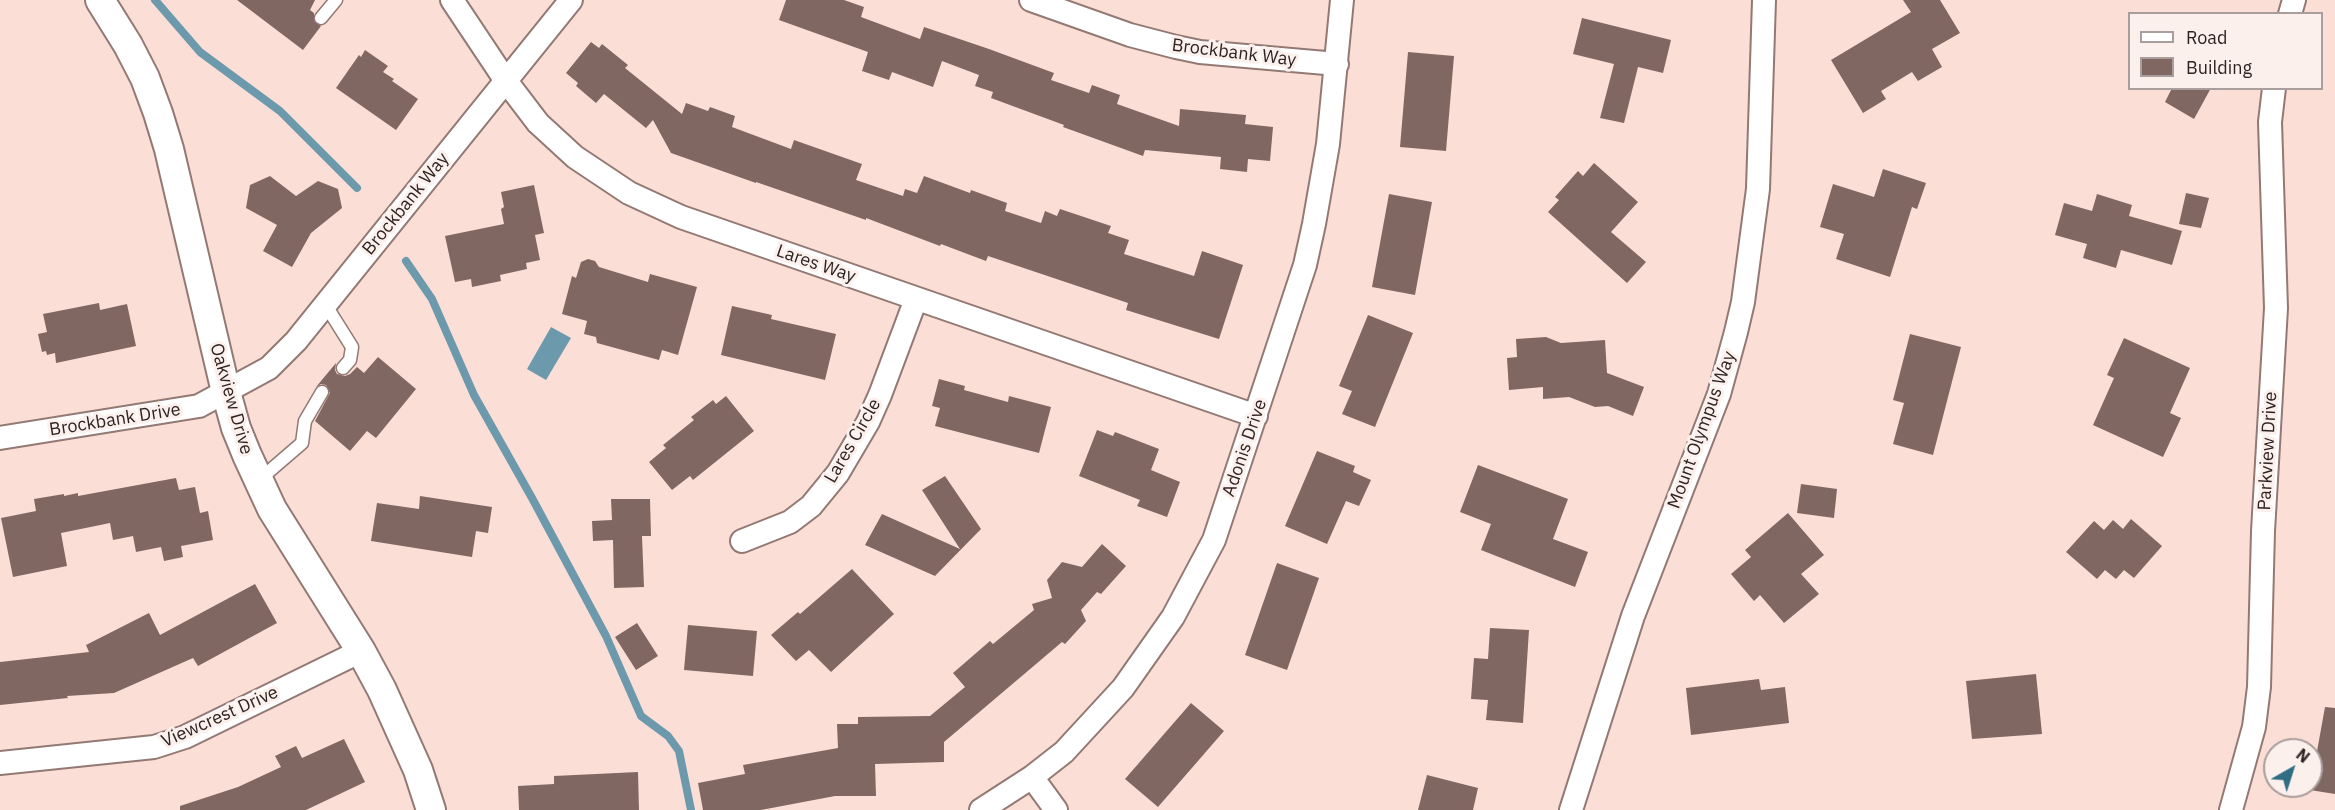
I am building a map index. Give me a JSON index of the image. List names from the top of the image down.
{
  "streets": {
    "street": [
      "Brockbank Way",
      "Lares Way",
      "Oakview Drive",
      "Brockbank Drive",
      "Mount Olympus Way",
      "Lares Circle",
      "Adonis Drive",
      "Parkview Drive",
      "Viewcrest Drive"
    ]
  },
  "crossings": [
    ["Brockbank Way", "Lares Way"],
    ["Brockbank Way", "Oakview Drive"],
    ["Brockbank Way", "Brockbank Drive"],
    ["Brockbank Way", "Adonis Drive"],
    ["Lares Way", "Lares Circle"],
    ["Lares Way", "Adonis Drive"],
    ["Oakview Drive", "Brockbank Drive"],
    ["Oakview Drive", "Viewcrest Drive"]
  ],
  "legend": ["Road", "Building"],
  "north": "top right"
}
